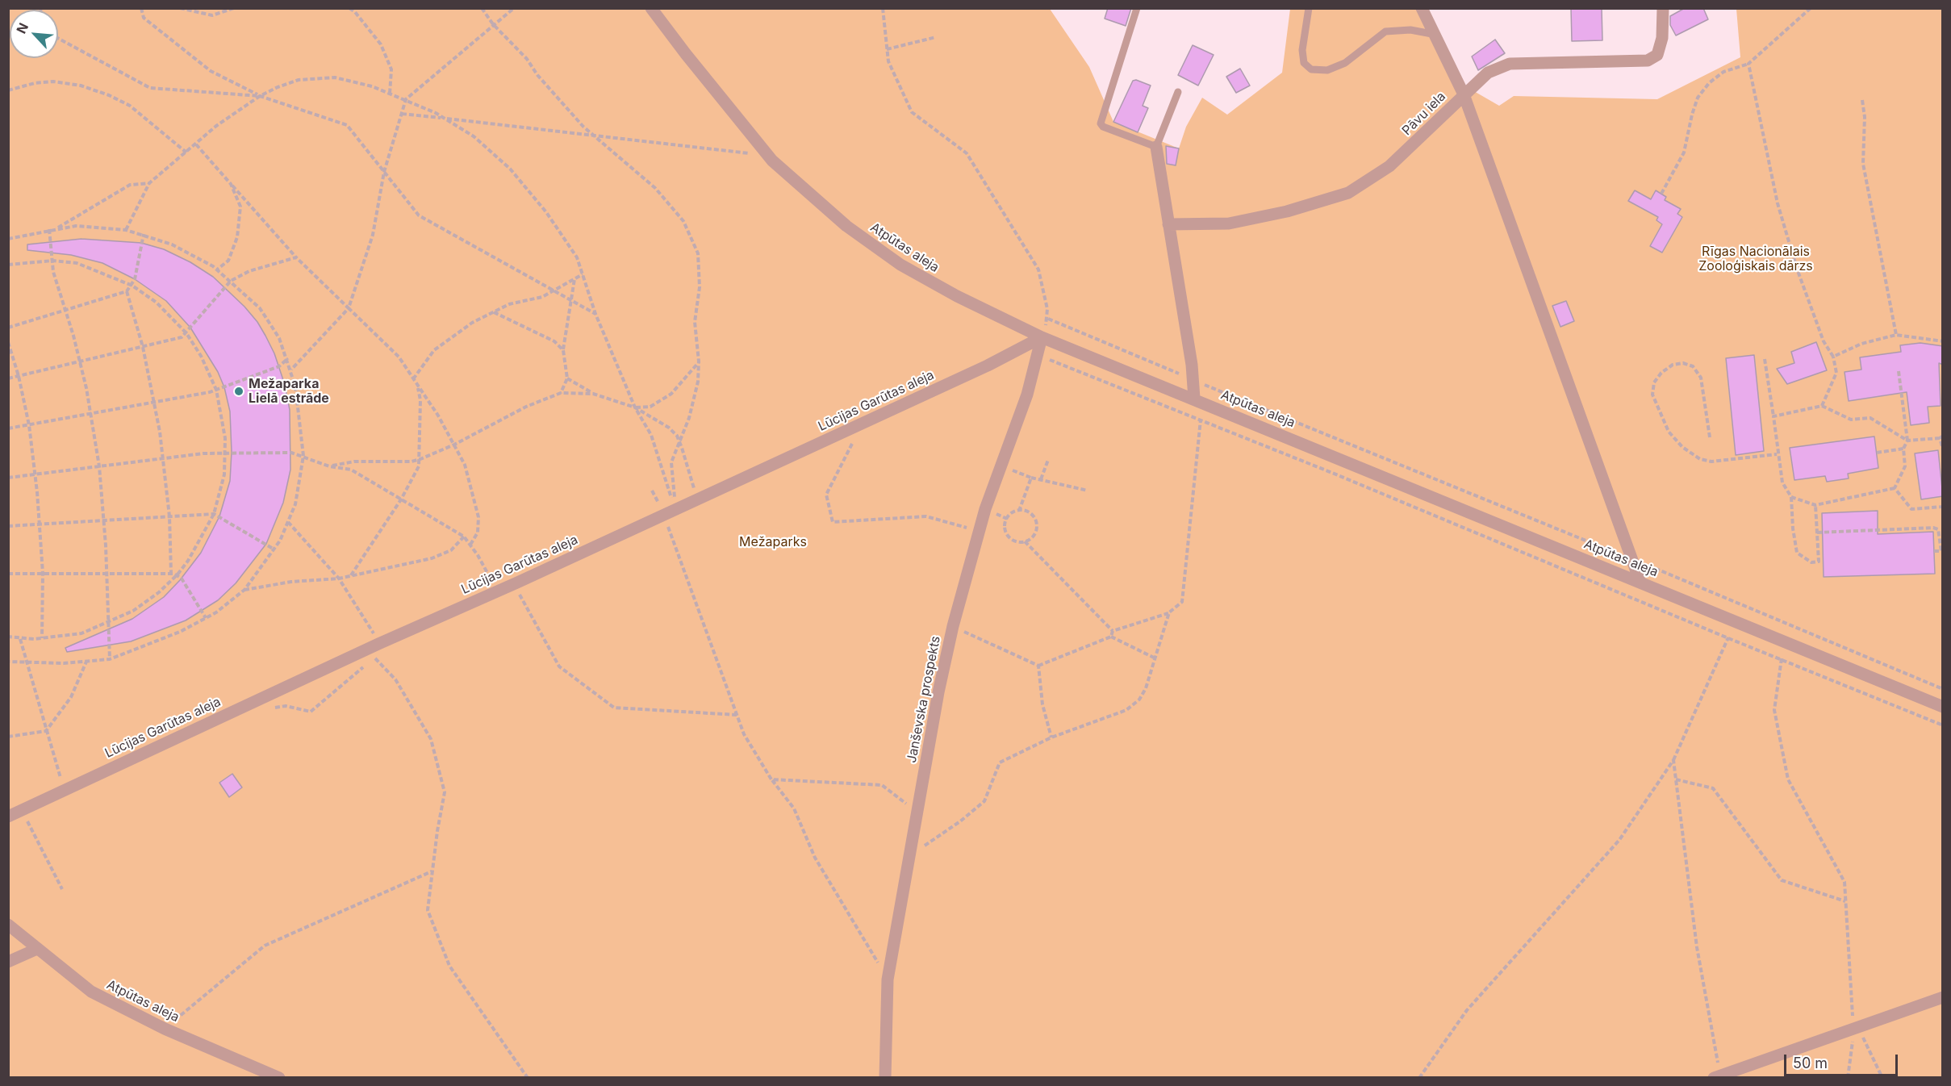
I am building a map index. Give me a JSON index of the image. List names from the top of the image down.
{
  "streets": {
    "street": [
      "Pāvu iela",
      "Atpūtas aleja",
      "Lūcijas Garūtas aleja",
      "Janševska prospekts"
    ]
  },
  "crossings": [
    ["Atpūtas aleja", "Lūcijas Garūtas aleja"],
    ["Atpūtas aleja", "Janševska prospekts"],
    ["Lūcijas Garūtas aleja", "Janševska prospekts"]
  ],
  "parks": ["Rīgas Nacionālais Zooloģiskais dārzs", "Mežaparks"],
  "places": ["Mežaparka Lielā estrāde"],
  "scale_bar": "50 m",
  "north": "top left"
}
